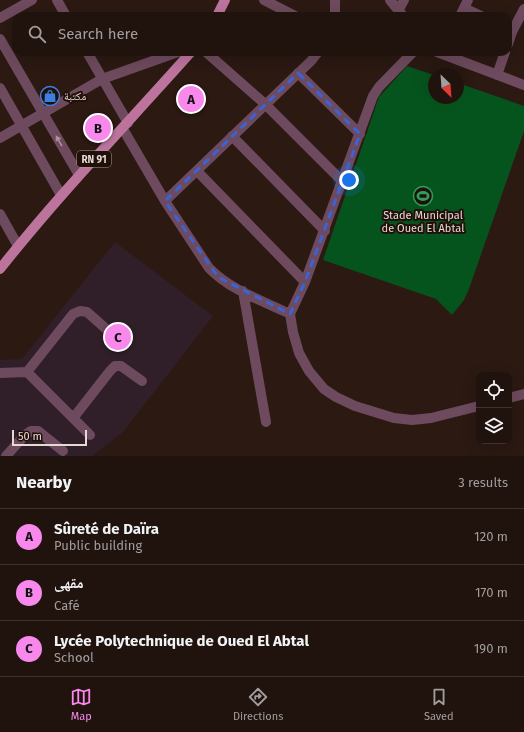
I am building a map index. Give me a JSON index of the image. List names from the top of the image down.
{
  "streets": {
    "main road": ["RN 91"]
  },
  "places": {
    "shop": ["مكتبة"],
    "sports": ["Stade Municipal de Oued El Abtal"]
  },
  "scale_bar": "50 m",
  "north": "bottom right",
  "page": {
    "search": "Search here",
    "pins": ["A", "B", "C"],
    "scale": "50 m",
    "heading": ["Nearby", "3 results"],
    "list": [
      {
        "mark": "A",
        "name": "Sûreté de Daïra",
        "note": "Public building",
        "value": "120 m"
      },
      {
        "mark": "B",
        "name": "مقهى",
        "note": "Café",
        "value": "170 m"
      },
      {
        "mark": "C",
        "name": "Lycée Polytechnique de Oued El Abtal",
        "note": "School",
        "value": "190 m"
      }
    ],
    "nav": ["Map", "Directions", "Saved"]
  }
}
